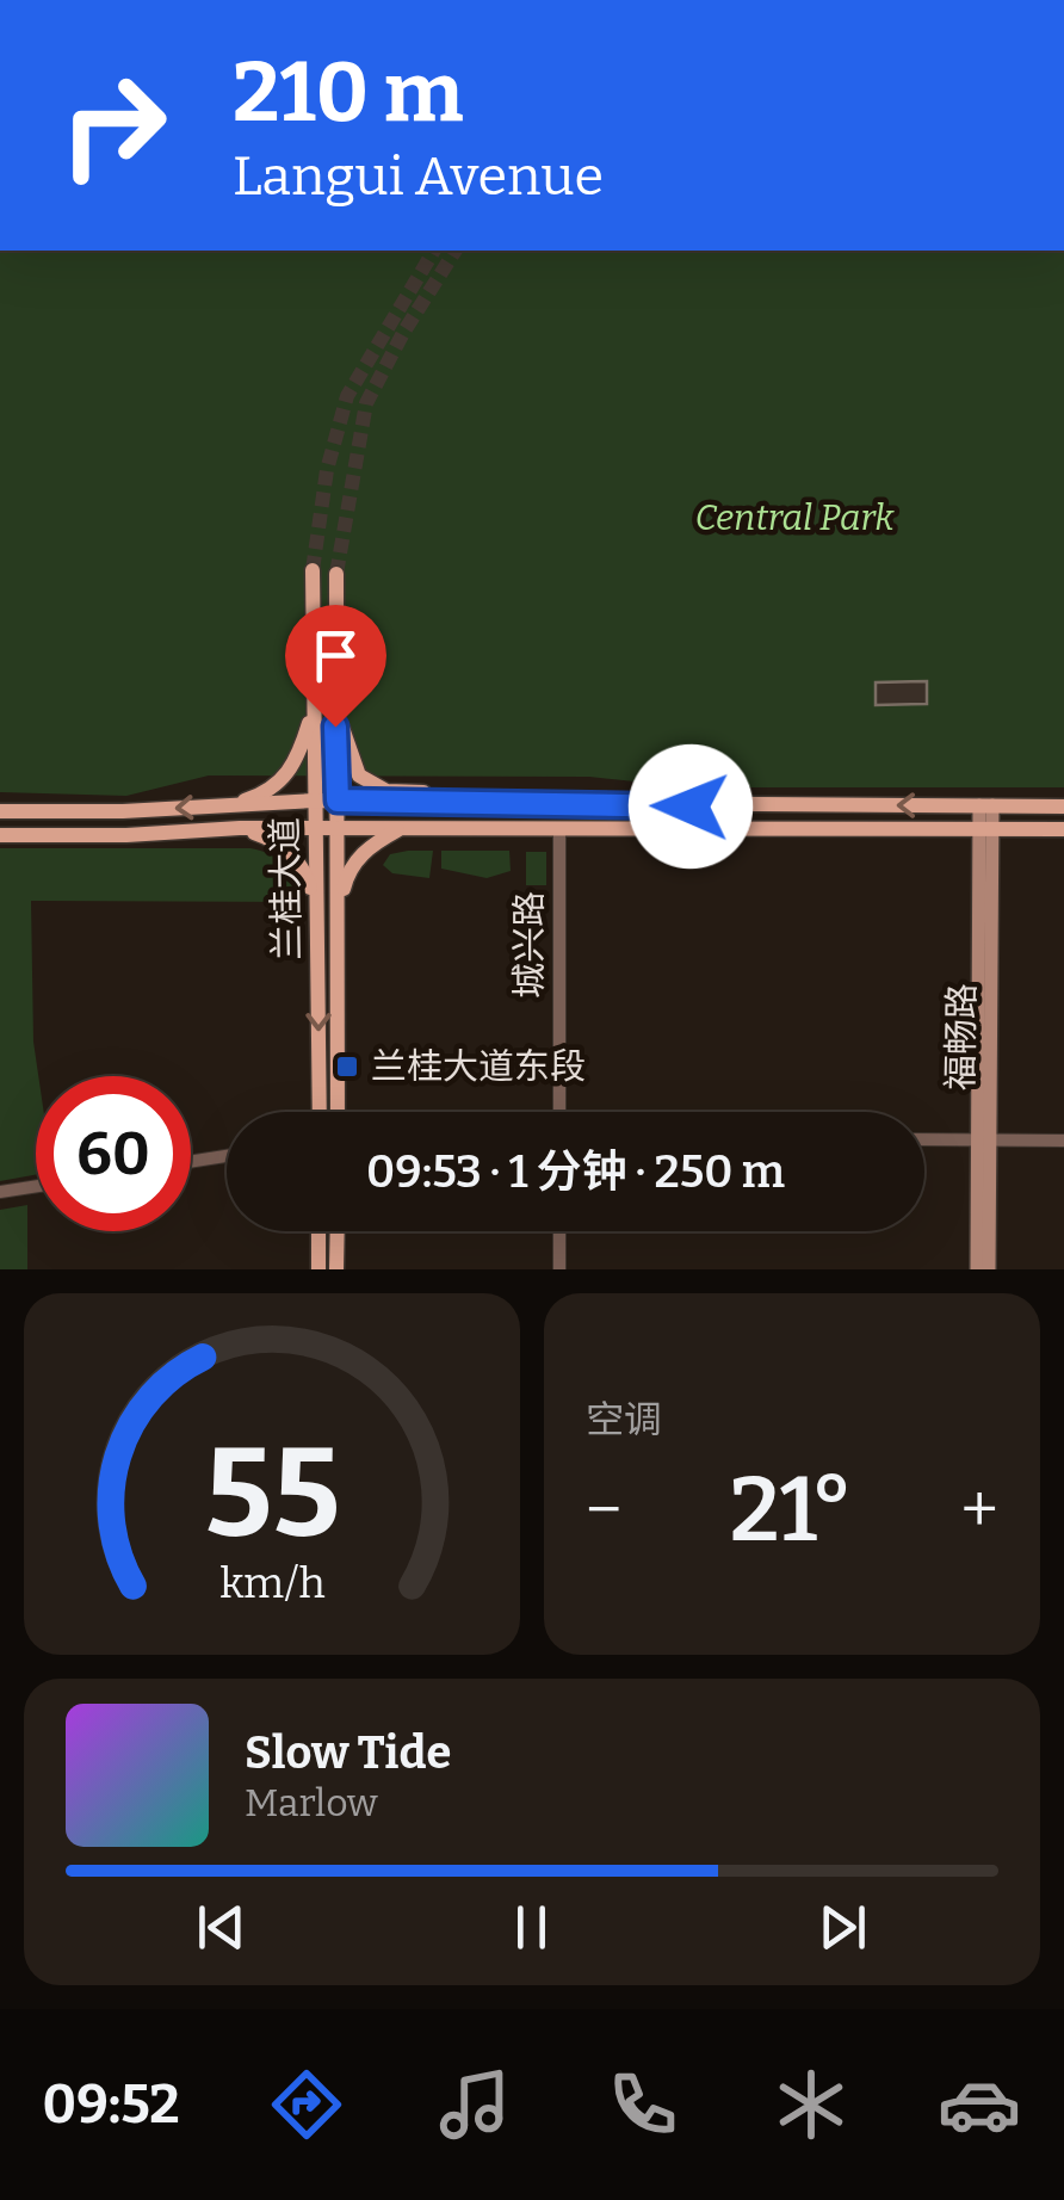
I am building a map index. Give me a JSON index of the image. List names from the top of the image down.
{
  "streets": {
    "main road": ["兰桂大道", "福畅路"],
    "street": ["城兴路"]
  },
  "parks": ["Central Park"],
  "places": {
    "transit": ["兰桂大道东段"]
  },
  "page": {
    "turn": ["210 m", "Langui Avenue"],
    "limit": "60",
    "trip": "09:53 · 1 分钟 · 250 m",
    "tile": "空调",
    "heat": ["−", "21°", "+"],
    "song": ["Slow Tide", "Marlow"],
    "tabs": "09:52",
    "gauge": ["55", "km/h"]
  }
}
